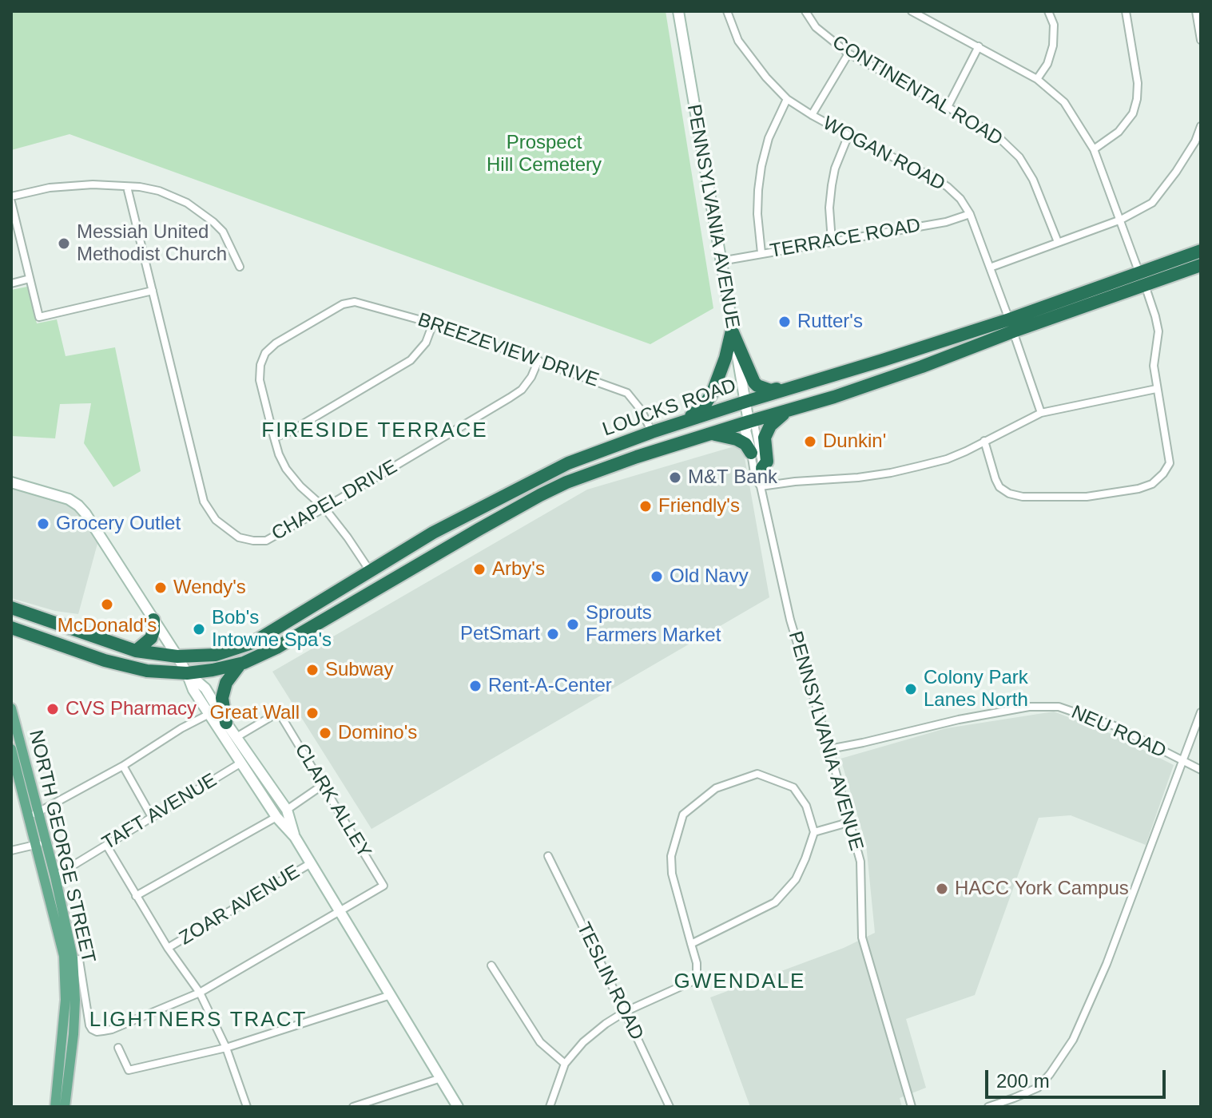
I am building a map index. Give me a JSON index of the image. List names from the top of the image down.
{
  "streets": {
    "highway": ["LOUCKS ROAD"],
    "main road": ["PENNSYLVANIA AVENUE", "NORTH GEORGE STREET"],
    "street": [
      "CONTINENTAL ROAD",
      "WOGAN ROAD",
      "TERRACE ROAD",
      "BREEZEVIEW DRIVE",
      "CHAPEL DRIVE",
      "NEU ROAD",
      "CLARK ALLEY",
      "TAFT AVENUE",
      "ZOAR AVENUE",
      "TESLIN ROAD"
    ]
  },
  "crossings": [
    ["WOGAN ROAD", "TERRACE ROAD"],
    ["WOGAN ROAD", "LOUCKS ROAD"],
    ["PENNSYLVANIA AVENUE", "TERRACE ROAD"],
    ["PENNSYLVANIA AVENUE", "LOUCKS ROAD"],
    ["PENNSYLVANIA AVENUE", "NEU ROAD"],
    ["BREEZEVIEW DRIVE", "LOUCKS ROAD"],
    ["BREEZEVIEW DRIVE", "CHAPEL DRIVE"],
    ["TAFT AVENUE", "NORTH GEORGE STREET"]
  ],
  "districts": ["FIRESIDE TERRACE", "GWENDALE", "LIGHTNERS TRACT"],
  "parks": ["Prospect Hill Cemetery"],
  "places": [
    "Messiah United Methodist Church",
    "Rutter's",
    "Dunkin'",
    "M&T Bank",
    "Friendly's",
    "Grocery Outlet",
    "Arby's",
    "Old Navy",
    "Wendy's",
    "McDonald's",
    "Sprouts Farmers Market",
    "Bob's Intowne Spa's",
    "PetSmart",
    "Subway",
    "Rent-A-Center",
    "Colony Park Lanes North",
    "CVS Pharmacy",
    "Great Wall",
    "Domino's",
    "HACC York Campus"
  ],
  "scale_bar": "200 m"
}
